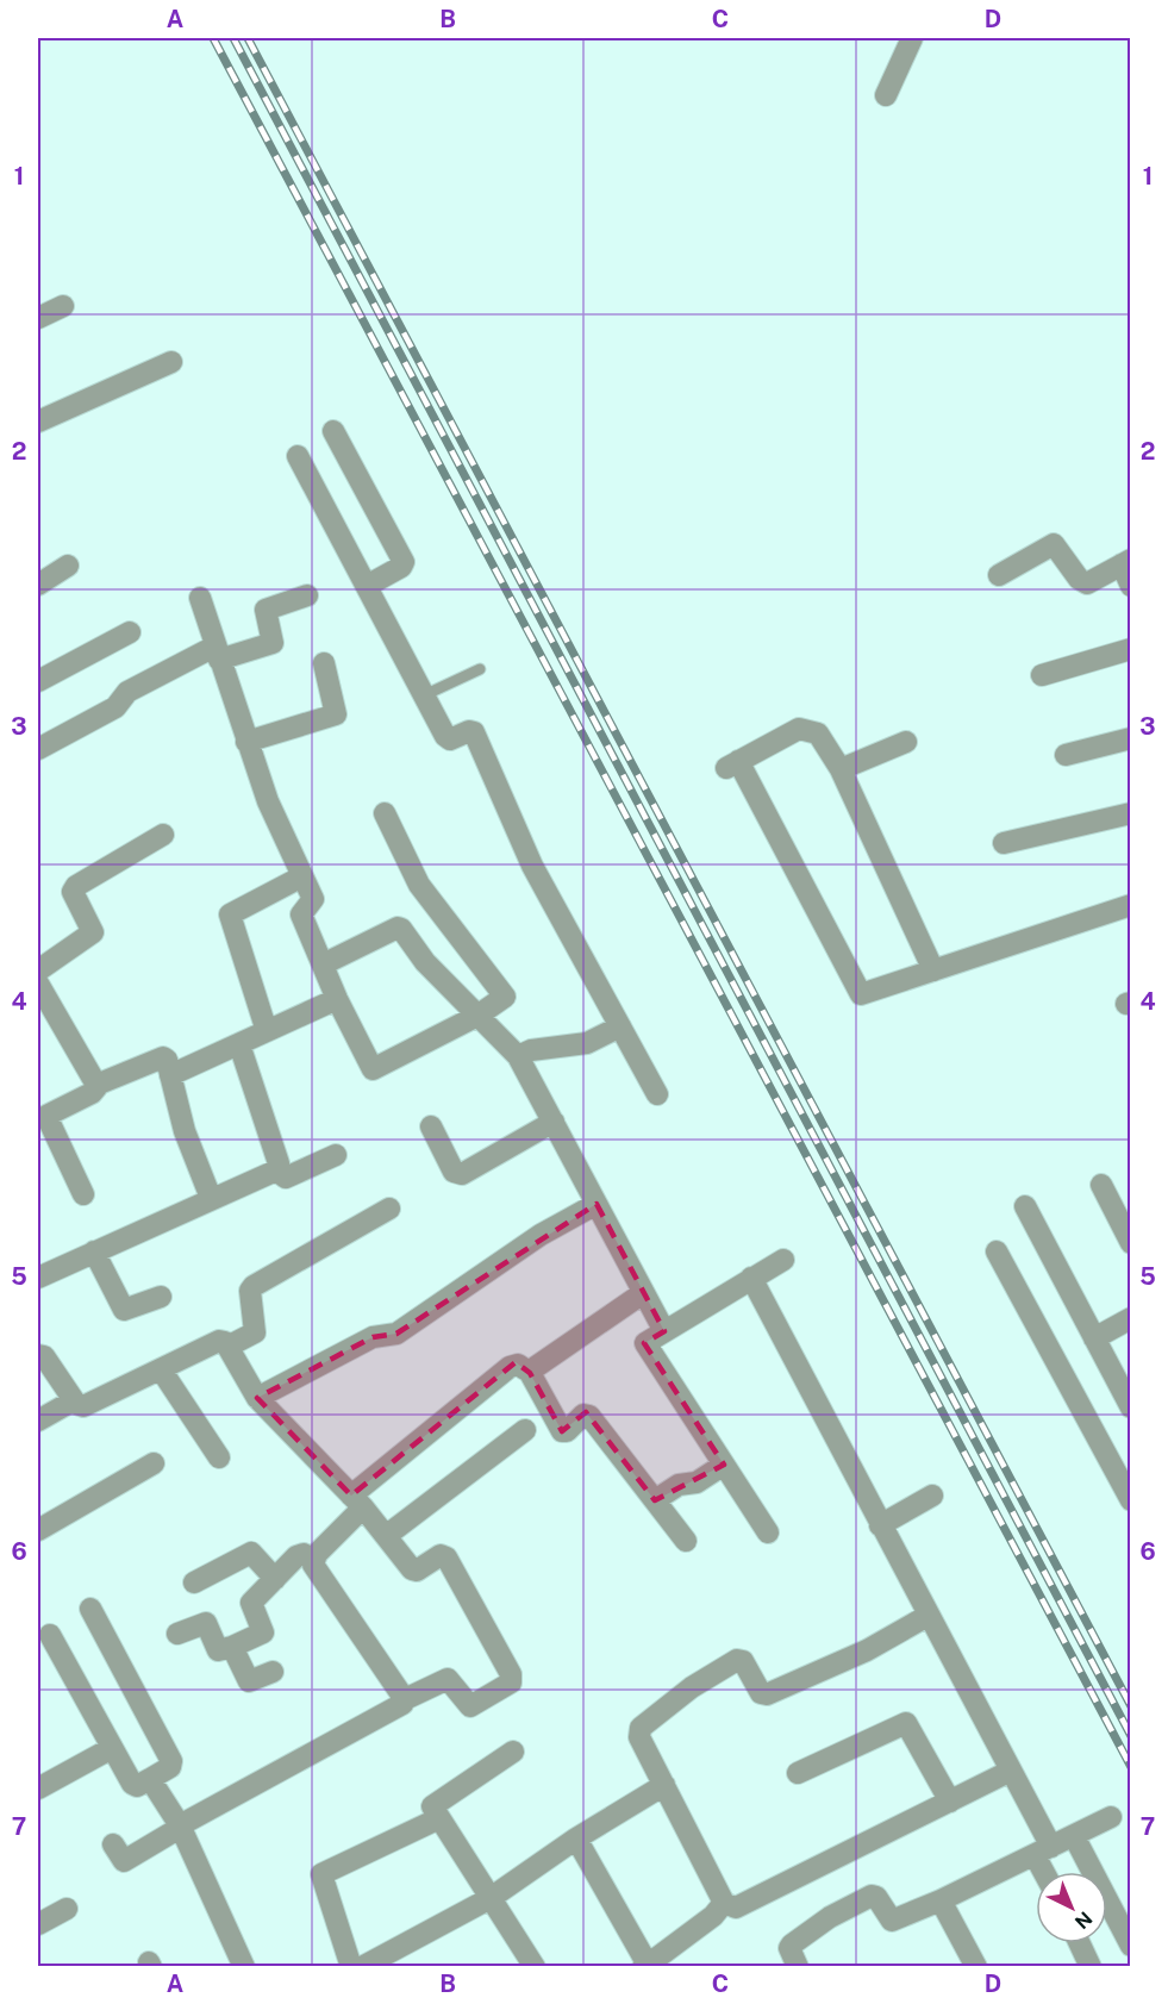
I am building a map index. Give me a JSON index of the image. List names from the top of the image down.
{
  "north": "bottom right",
  "grid": {
    "columns": [
      "A",
      "B",
      "C",
      "D"
    ],
    "rows": [
      "1",
      "2",
      "3",
      "4",
      "5",
      "6",
      "7"
    ]
  }
}
